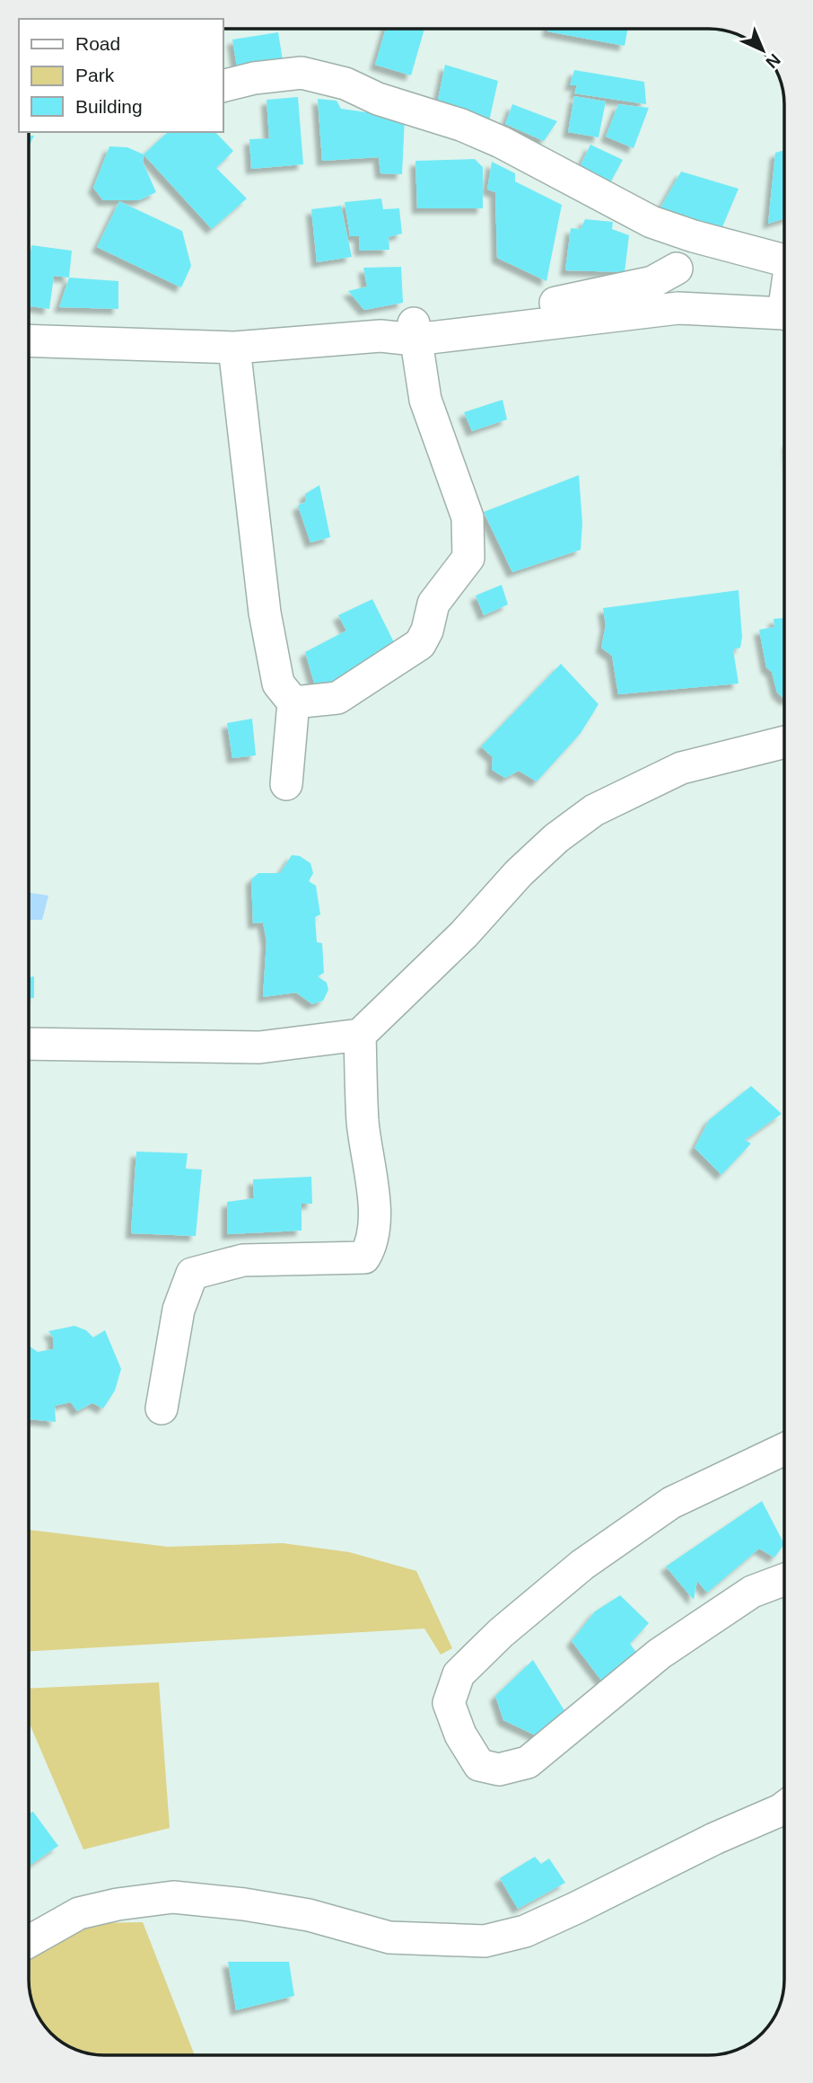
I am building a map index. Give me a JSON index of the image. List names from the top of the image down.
{
  "legend": ["Road", "Park", "Building"],
  "north": "bottom right"
}
